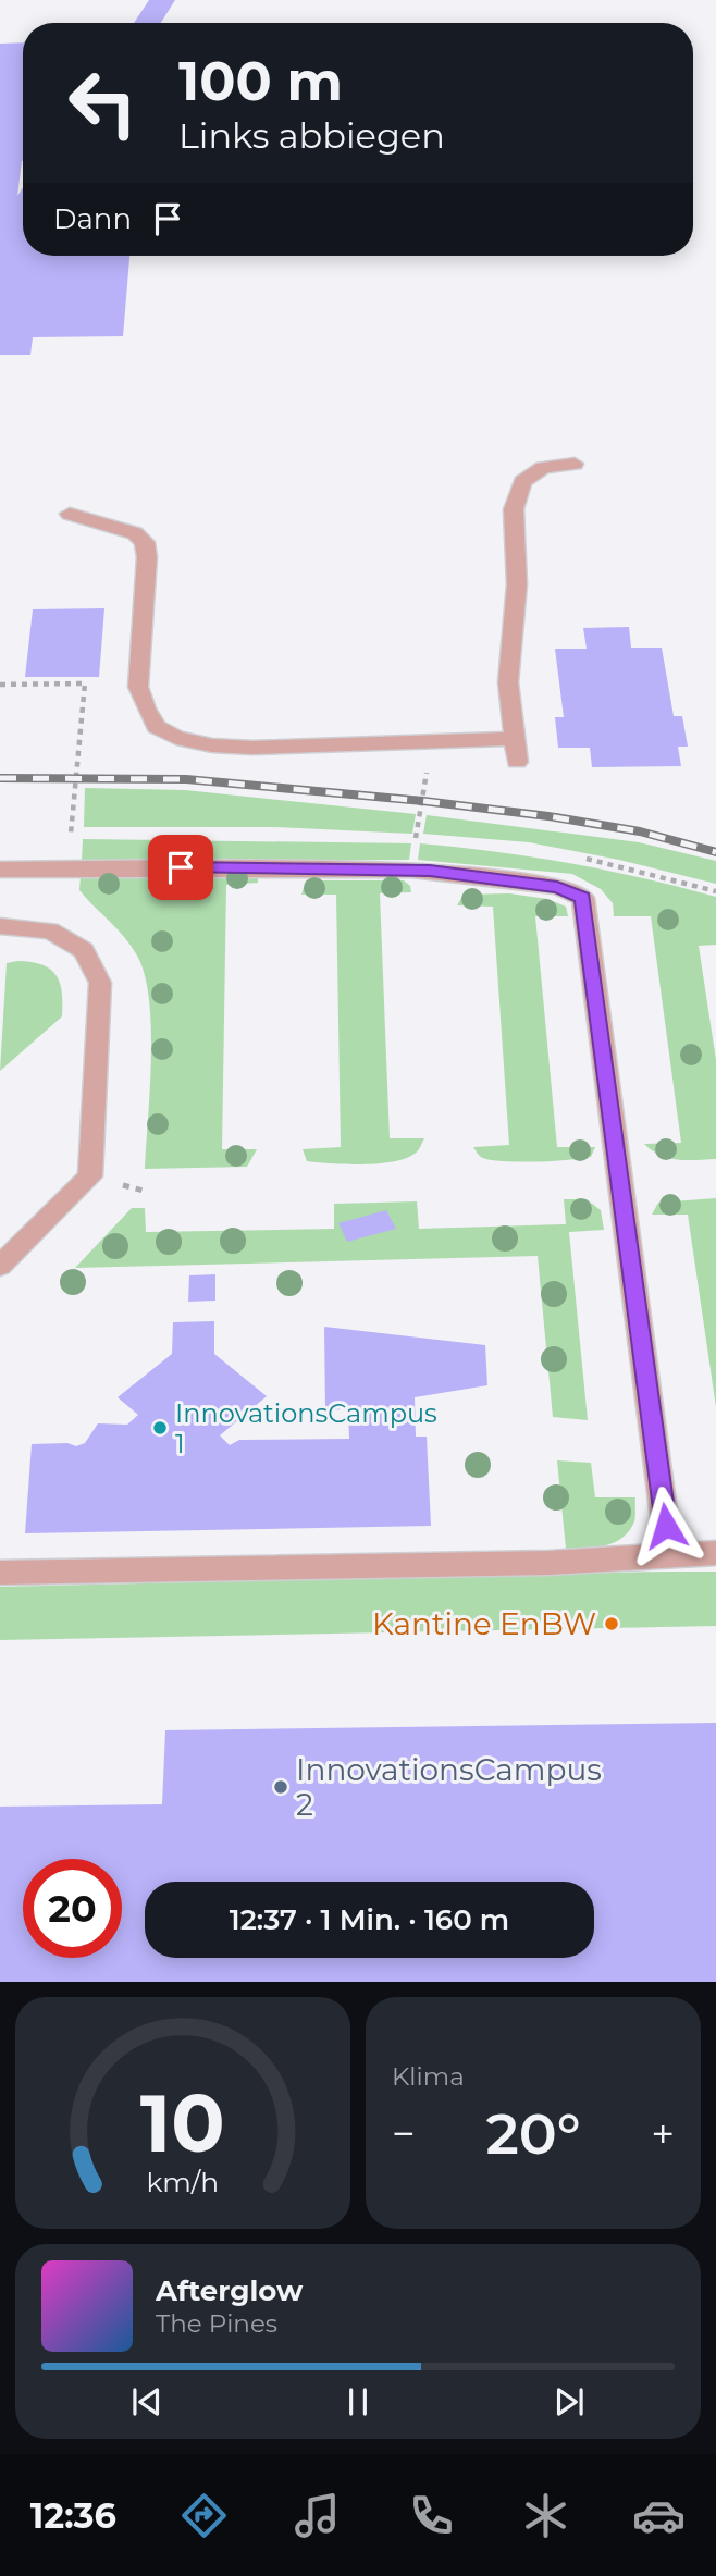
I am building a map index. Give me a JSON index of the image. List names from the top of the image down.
{
  "places": ["InnovationsCampus 1", "Kantine EnBW", "InnovationsCampus 2"],
  "page": {
    "turn": ["100 m", "Links abbiegen"],
    "then": "Dann",
    "limit": "20",
    "trip": "12:37 · 1 Min. · 160 m",
    "tile": "Klima",
    "heat": ["−", "20°", "+"],
    "song": ["Afterglow", "The Pines"],
    "tabs": "12:36",
    "gauge": ["10", "km/h"]
  }
}
